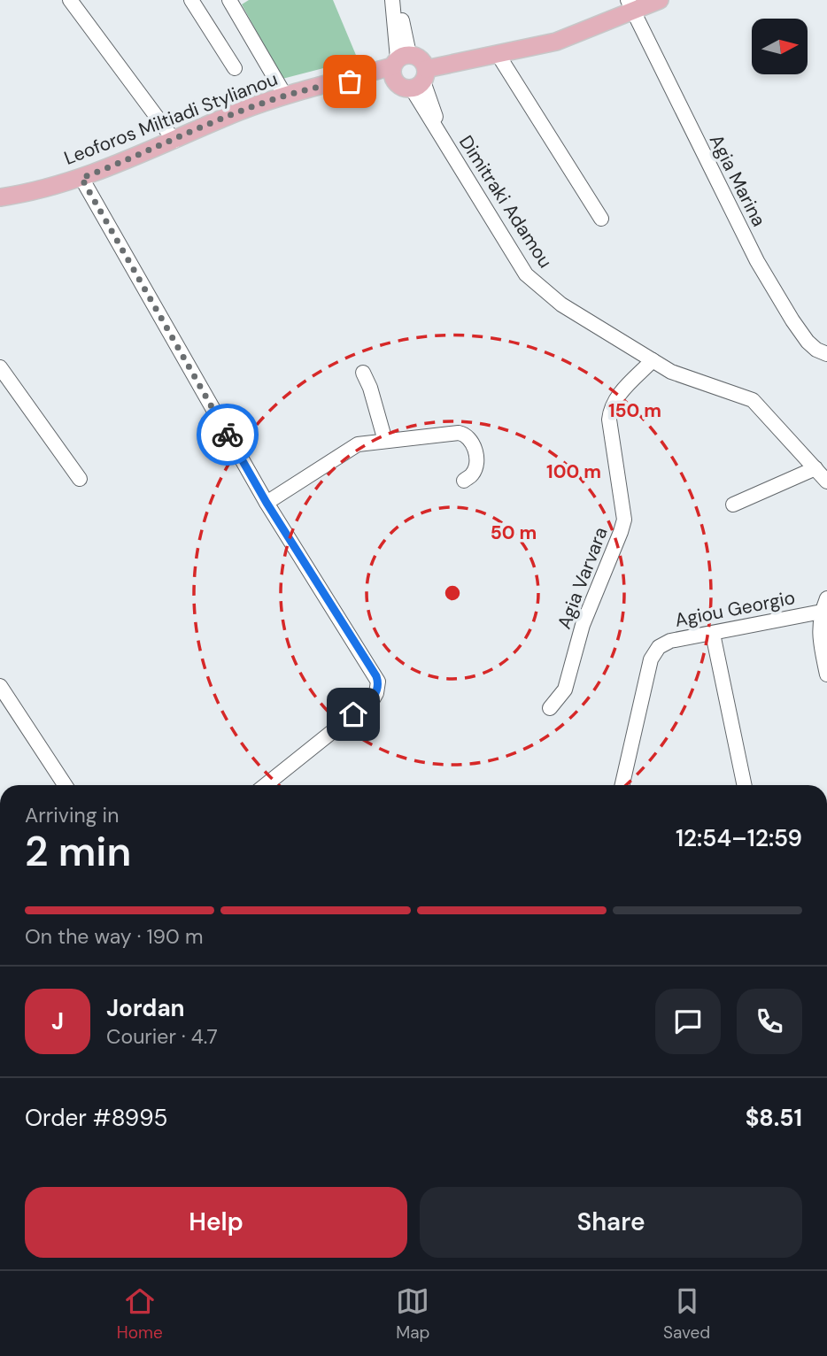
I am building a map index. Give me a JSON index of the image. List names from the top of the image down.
{
  "streets": {
    "main road": ["Leoforos Miltiadi Stylianou"],
    "street": [
      "Agia Marina",
      "Dimitraki Adamou",
      "Agia Varvara",
      "Agiou Georgio"
    ]
  },
  "crossings": [
    ["Leoforos Miltiadi Stylianou", "Dimitraki Adamou"],
    ["Dimitraki Adamou", "Agia Varvara"]
  ],
  "north": "right",
  "page": {
    "heading": ["2 min", "Arriving in", "12:54–12:59"],
    "panel": [
      "Jordan",
      "Courier · 4.7",
      "Order #8995",
      "$8.51"
    ],
    "bar": "On the way · 190 m",
    "round": "J",
    "buttons": ["Help", "Share"],
    "tabs": ["Home", "Map", "Saved"]
  },
  "rings": ["150 m", "100 m", "50 m"]
}
